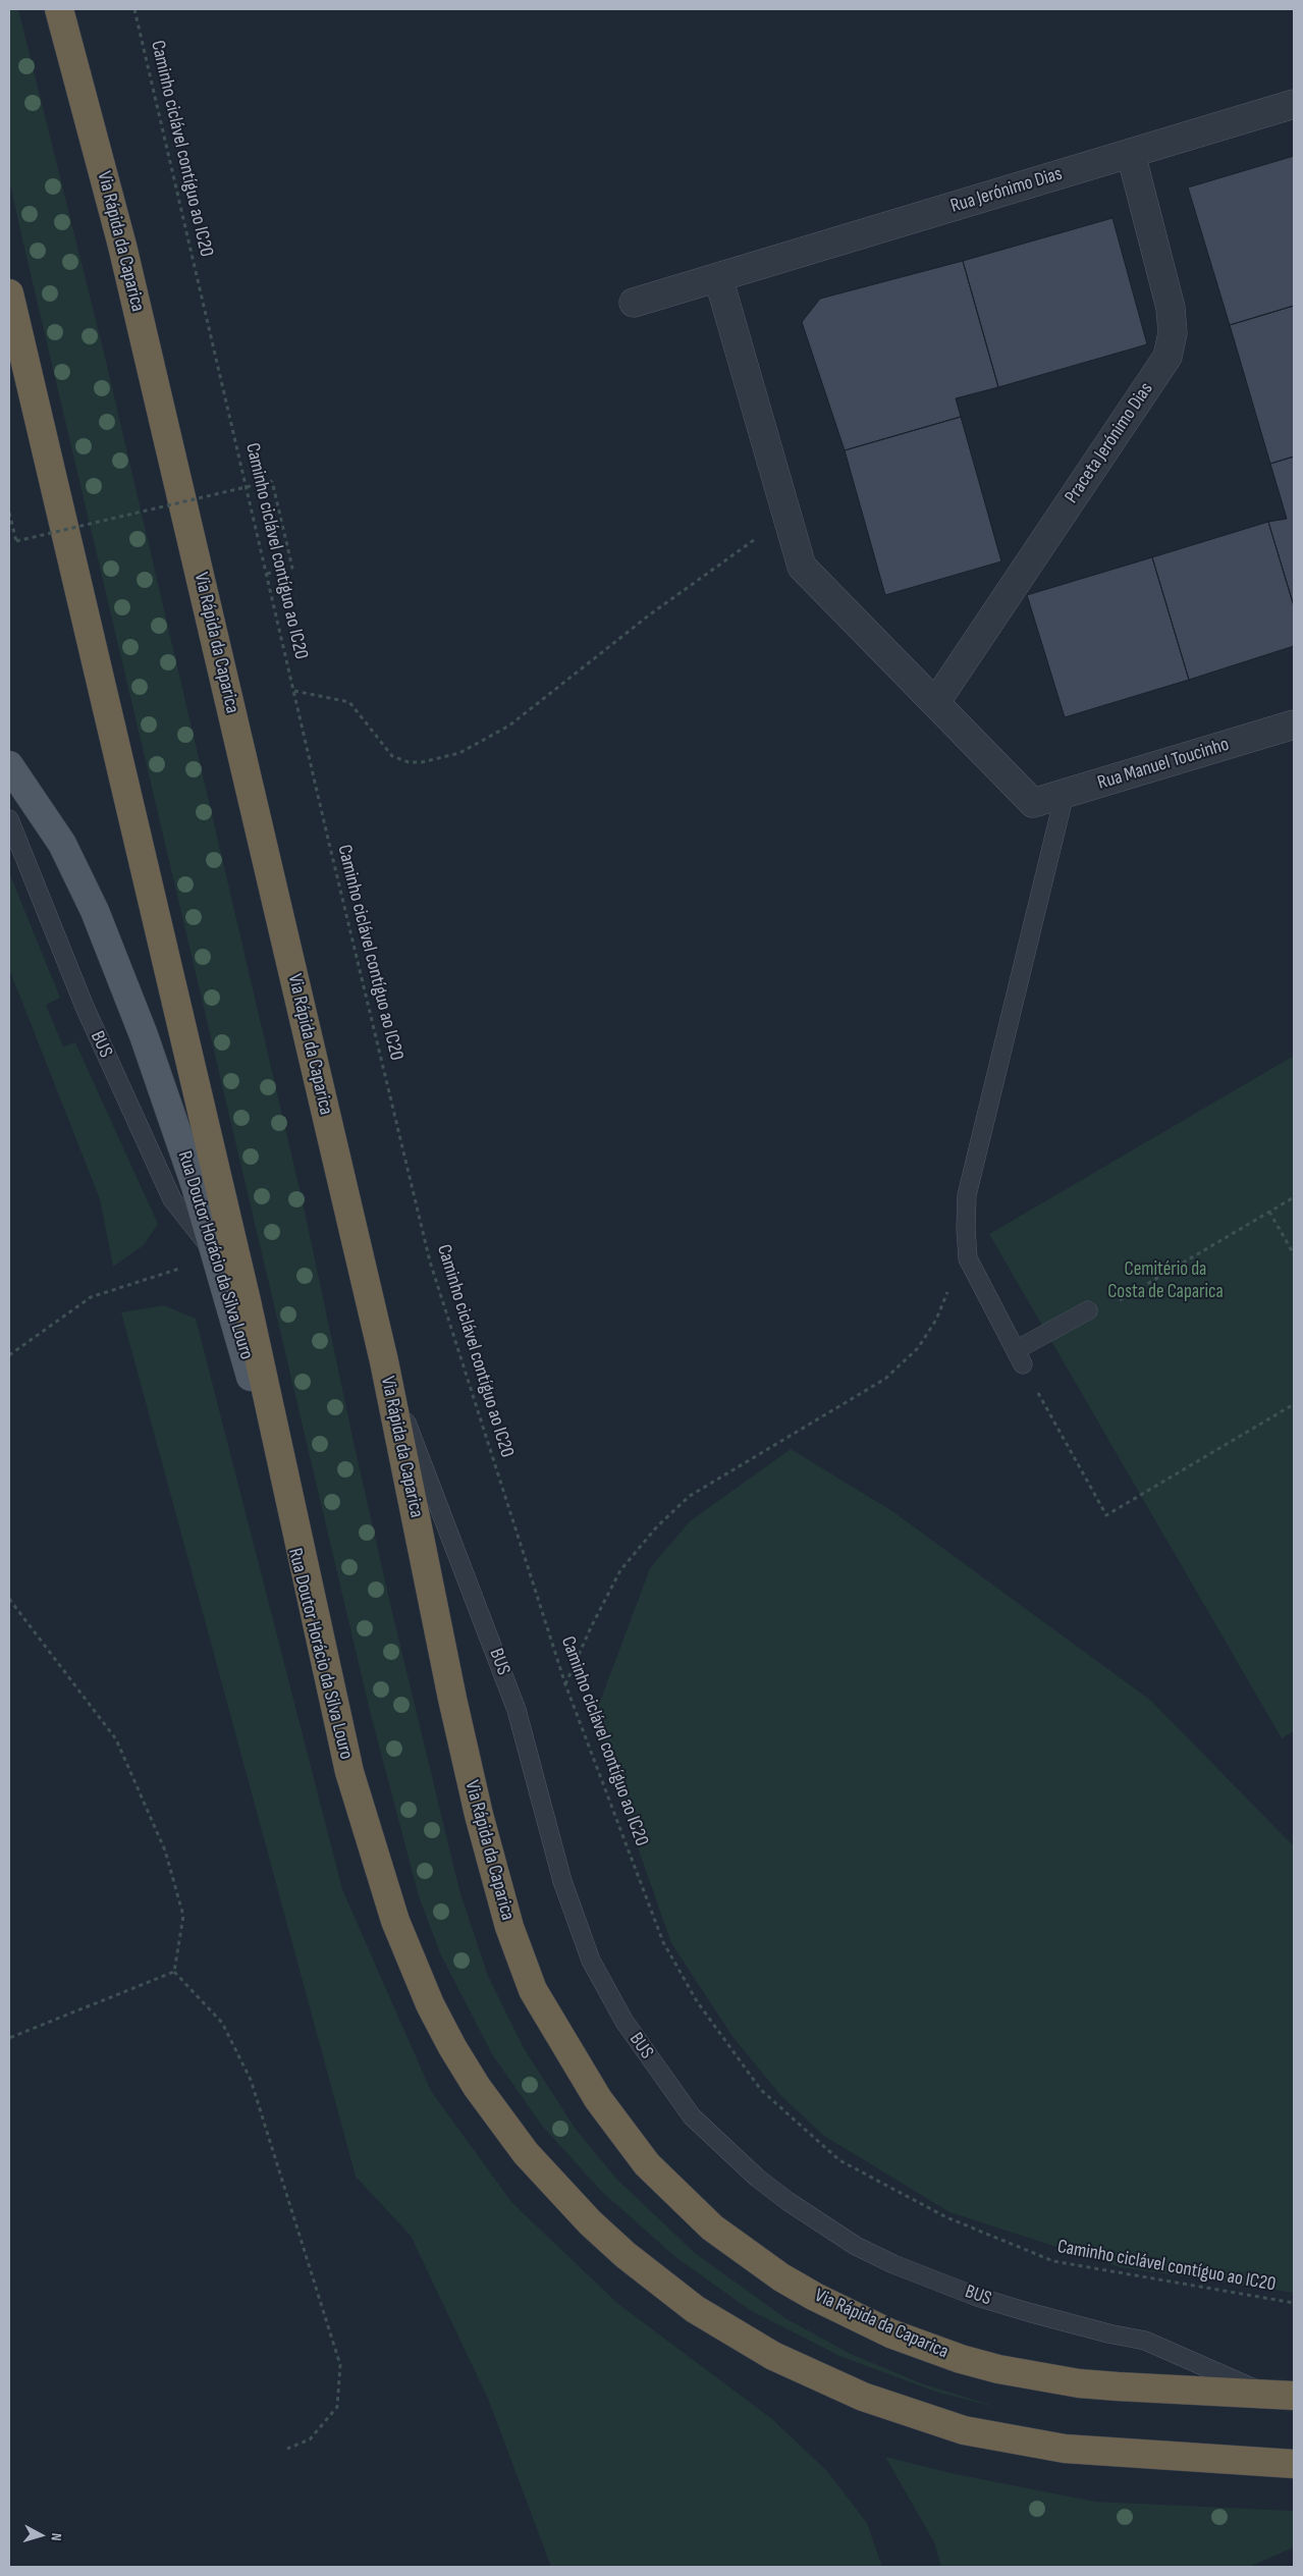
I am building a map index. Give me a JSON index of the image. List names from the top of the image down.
{
  "streets": {
    "highway": ["Via Rápida da Caparica"],
    "main road": ["Rua Doutor Horácio da Silva Louro"],
    "street": ["Rua Jerónimo Dias", "Praceta Jerónimo Dias", "Rua Manuel Toucinho"],
    "lane": ["BUS"],
    "path": ["Caminho ciclável contíguo ao IC20"]
  },
  "crossings": [
    ["Rua Jerónimo Dias", "Praceta Jerónimo Dias"],
    ["Via Rápida da Caparica", "BUS"],
    ["Praceta Jerónimo Dias", "Rua Manuel Toucinho"],
    ["BUS", "Rua Doutor Horácio da Silva Louro"]
  ],
  "parks": ["Cemitério da Costa de Caparica"],
  "north": "right"
}
